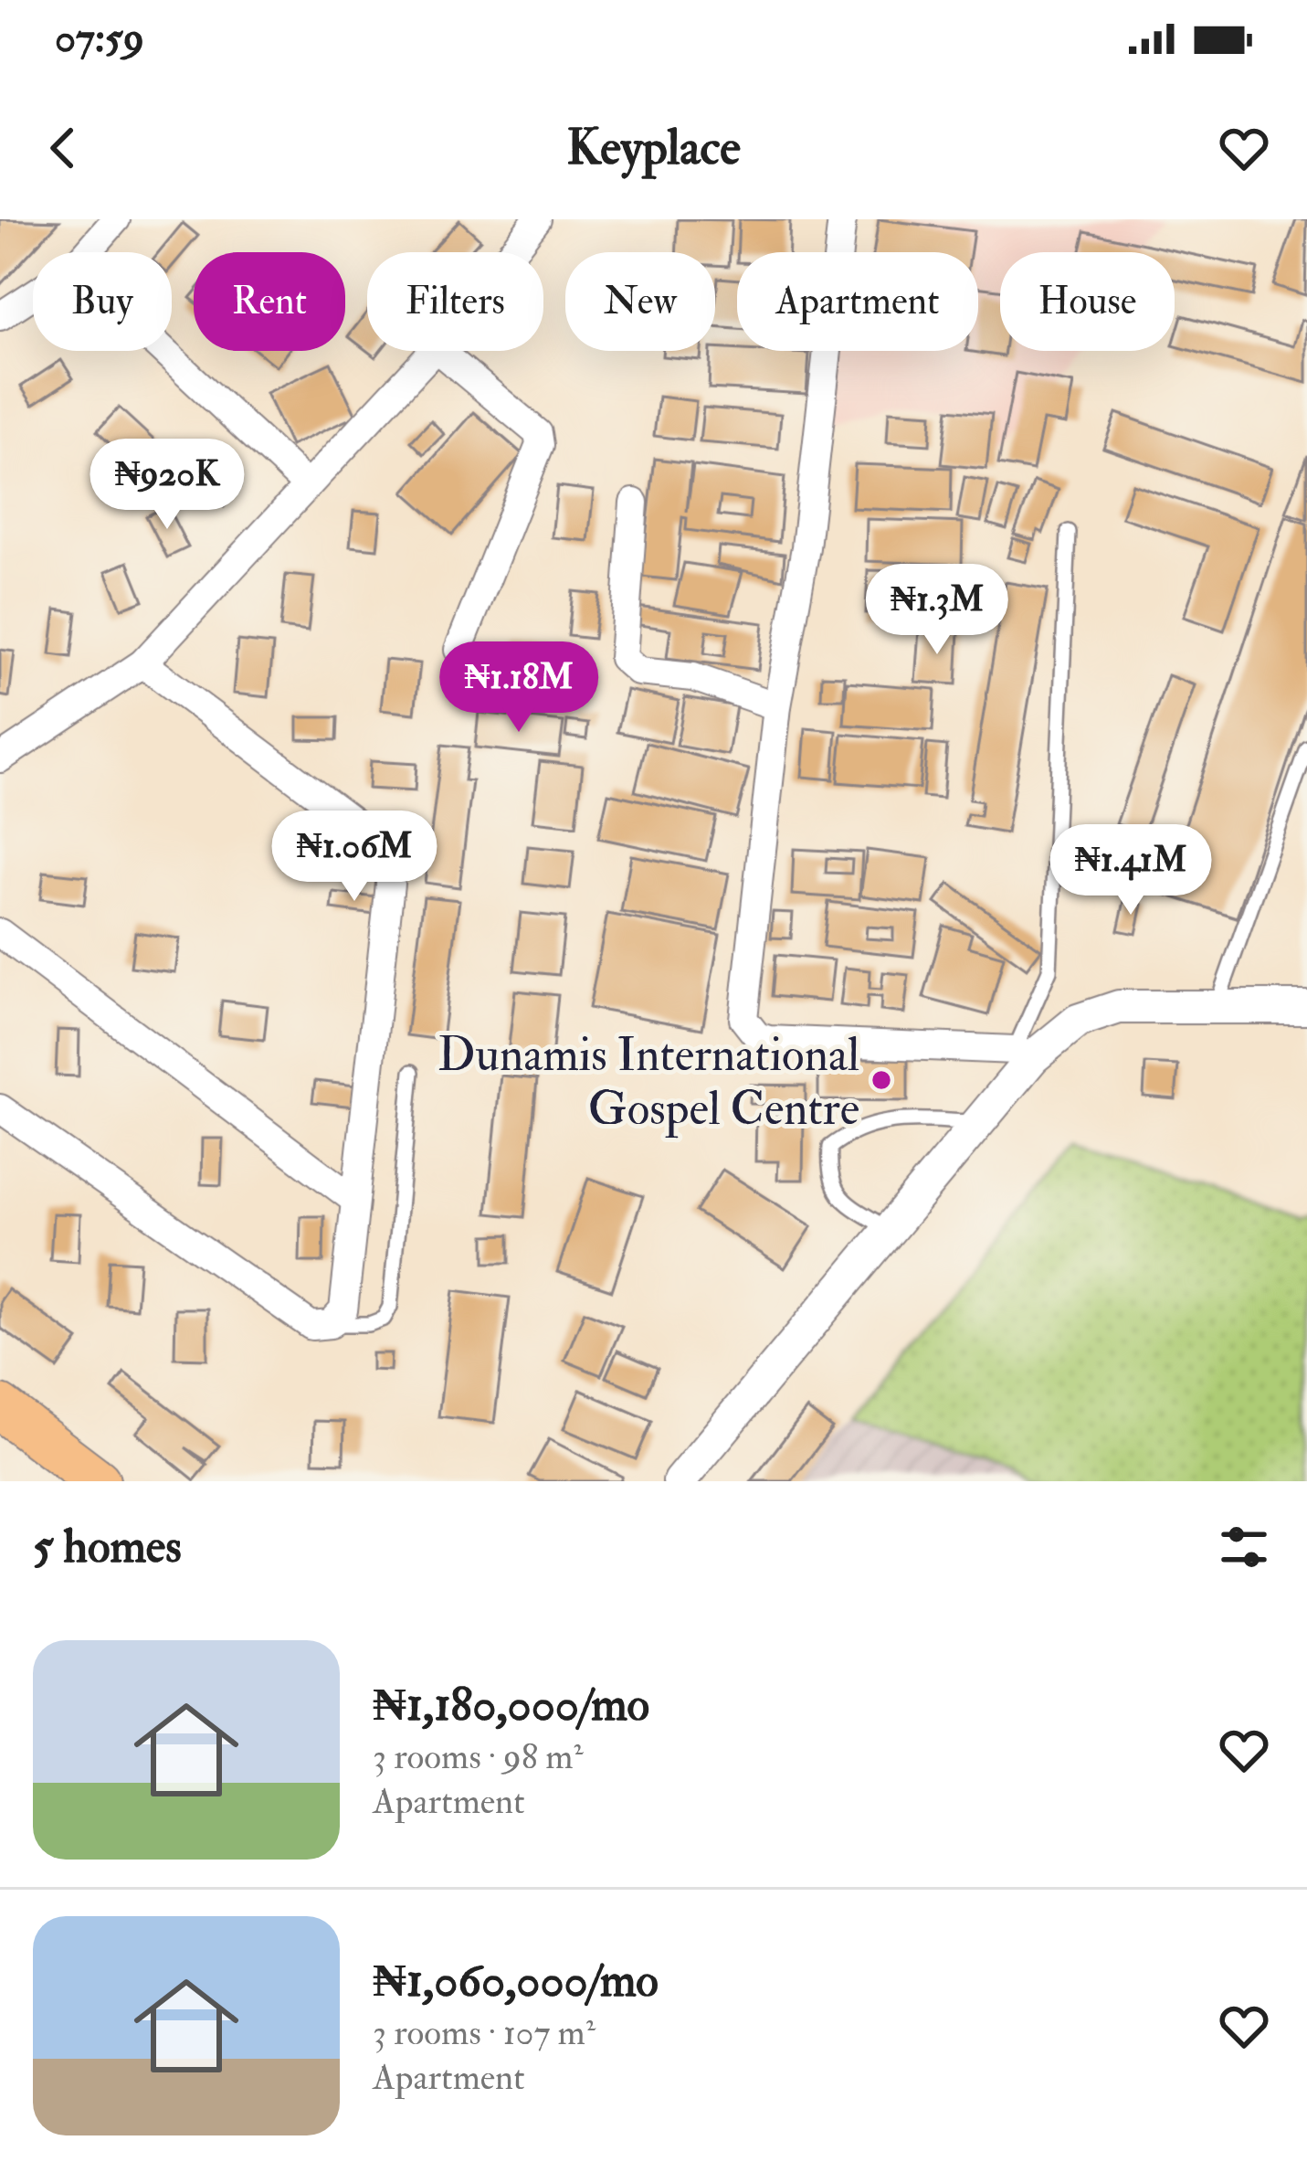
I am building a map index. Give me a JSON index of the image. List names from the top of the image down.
{
  "places": ["Dunamis International Gospel Centre"],
  "page": {
    "status": "07:59",
    "header": "Keyplace",
    "chip": [
      "Buy",
      "Rent",
      "Filters",
      "New",
      "Apartment",
      "House"
    ],
    "price": [
      "₦920K",
      "₦1.3M",
      "₦1.18M",
      "₦1.06M",
      "₦1.41M"
    ],
    "heading": "5 homes",
    "list": [
      {
        "name": "₦1,180,000/mo",
        "note": "3 rooms · 98 m² · Apartment"
      },
      {
        "name": "₦1,060,000/mo",
        "note": "3 rooms · 107 m² · Apartment"
      }
    ]
  }
}
